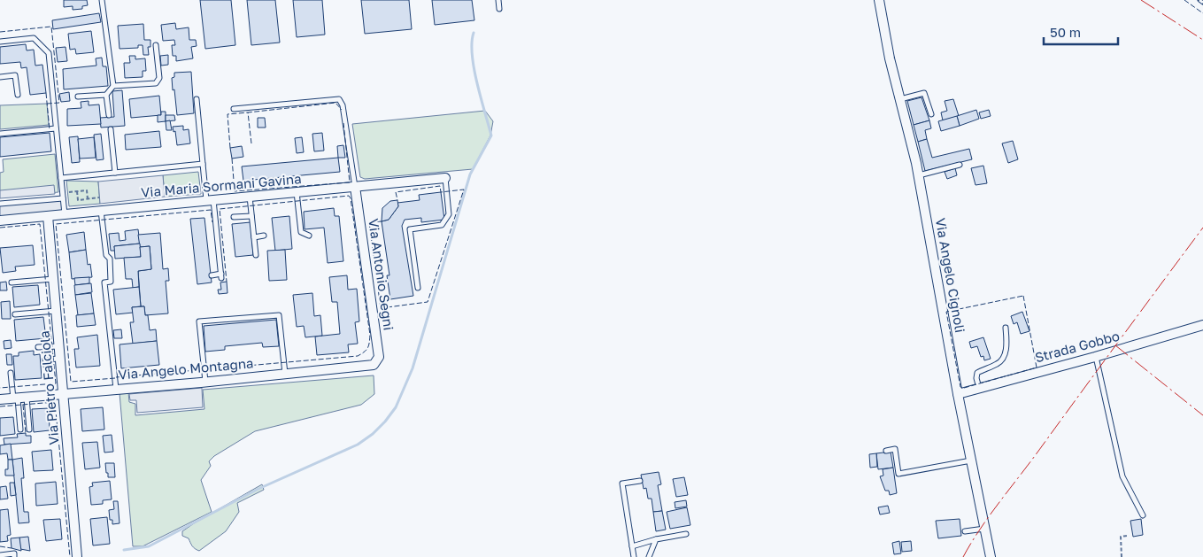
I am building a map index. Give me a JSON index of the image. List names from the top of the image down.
{
  "streets": {
    "street": [
      "Via Maria Sormani Gavina",
      "Via Antonio Segni",
      "Via Angelo Cignoli",
      "Strada Gobbo",
      "Via Angelo Montagna",
      "Via Pietro Falciola"
    ]
  },
  "crossings": [
    ["Via Maria Sormani Gavina", "Via Antonio Segni"],
    ["Via Maria Sormani Gavina", "Via Pietro Falciola"],
    ["Via Antonio Segni", "Via Angelo Montagna"],
    ["Via Angelo Cignoli", "Strada Gobbo"],
    ["Via Angelo Montagna", "Via Pietro Falciola"]
  ],
  "scale_bar": "50 m"
}
